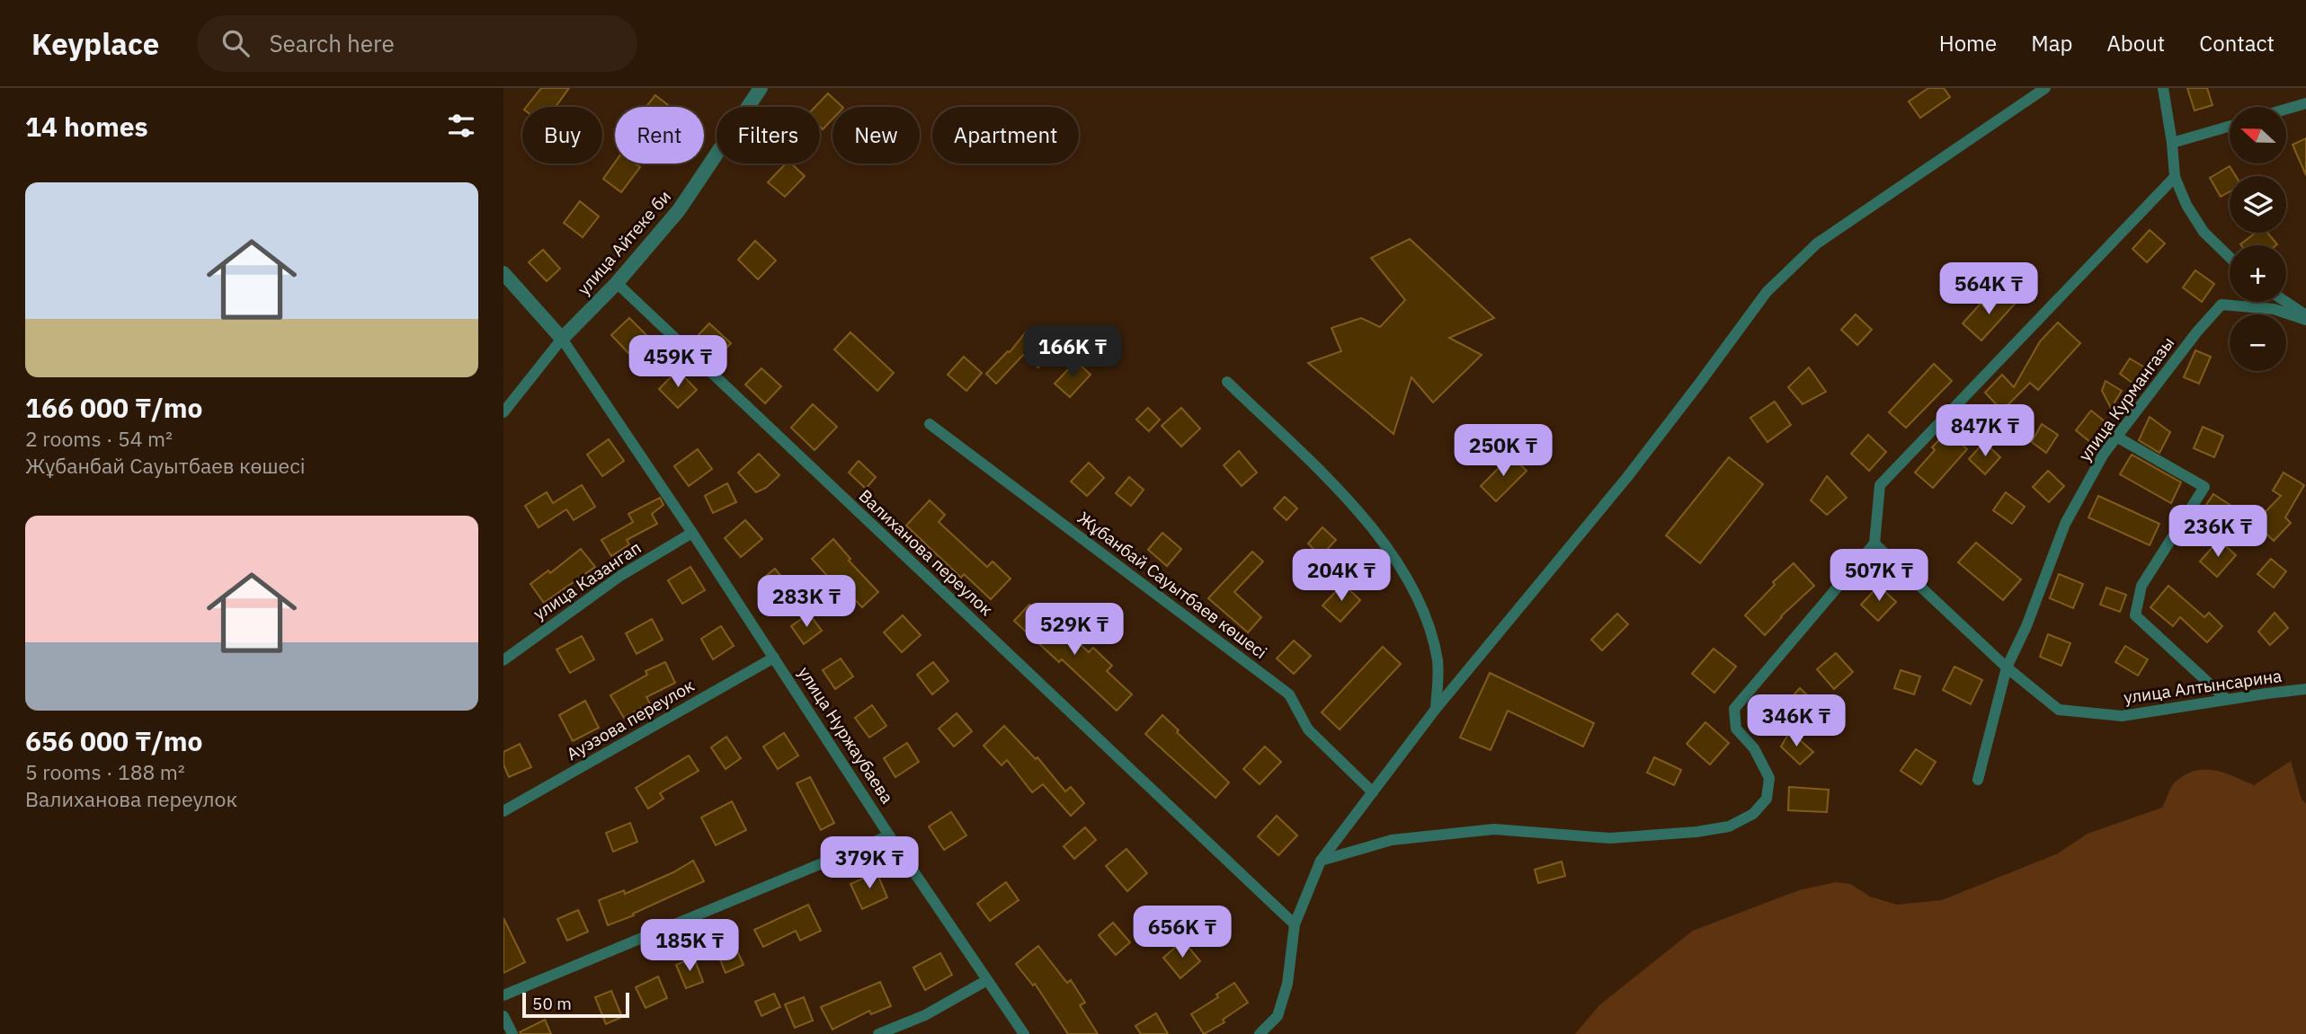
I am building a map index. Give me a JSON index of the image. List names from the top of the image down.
{
  "streets": {
    "street": [
      "улица Айтеке би",
      "улица Курмангазы",
      "Валиханова переулок",
      "улица Казангап",
      "Жұбанбай Сауытбаев көшесі",
      "улица Алтынсарина",
      "Ауэзова переулок",
      "улица Нуржаубаева"
    ]
  },
  "crossings": [
    ["улица Айтеке би", "Валиханова переулок"],
    ["улица Айтеке би", "улица Нуржаубаева"],
    ["улица Курмангазы", "улица Алтынсарина"],
    ["улица Казангап", "улица Нуржаубаева"],
    ["Ауэзова переулок", "улица Нуржаубаева"]
  ],
  "scale_bar": "50 m",
  "north": "left",
  "page": {
    "header": "Keyplace",
    "search": "Search here",
    "nav": [
      "Home",
      "Map",
      "About",
      "Contact"
    ],
    "heading": "14 homes",
    "map_buttons": ["+", "−"],
    "chip": [
      "Buy",
      "Rent",
      "Filters",
      "New",
      "Apartment"
    ],
    "list": [
      {
        "name": "166 000 ₸/mo",
        "note": "2 rooms · 54 m² · Жұбанбай Сауытбаев көшесі"
      },
      {
        "name": "656 000 ₸/mo",
        "note": "5 rooms · 188 m² · Валиханова переулок"
      }
    ],
    "price": [
      "564K ₸",
      "166K ₸",
      "459K ₸",
      "847K ₸",
      "250K ₸",
      "236K ₸",
      "204K ₸",
      "507K ₸",
      "283K ₸",
      "529K ₸",
      "346K ₸",
      "379K ₸",
      "656K ₸",
      "185K ₸"
    ],
    "scale": "50 m"
  }
}
